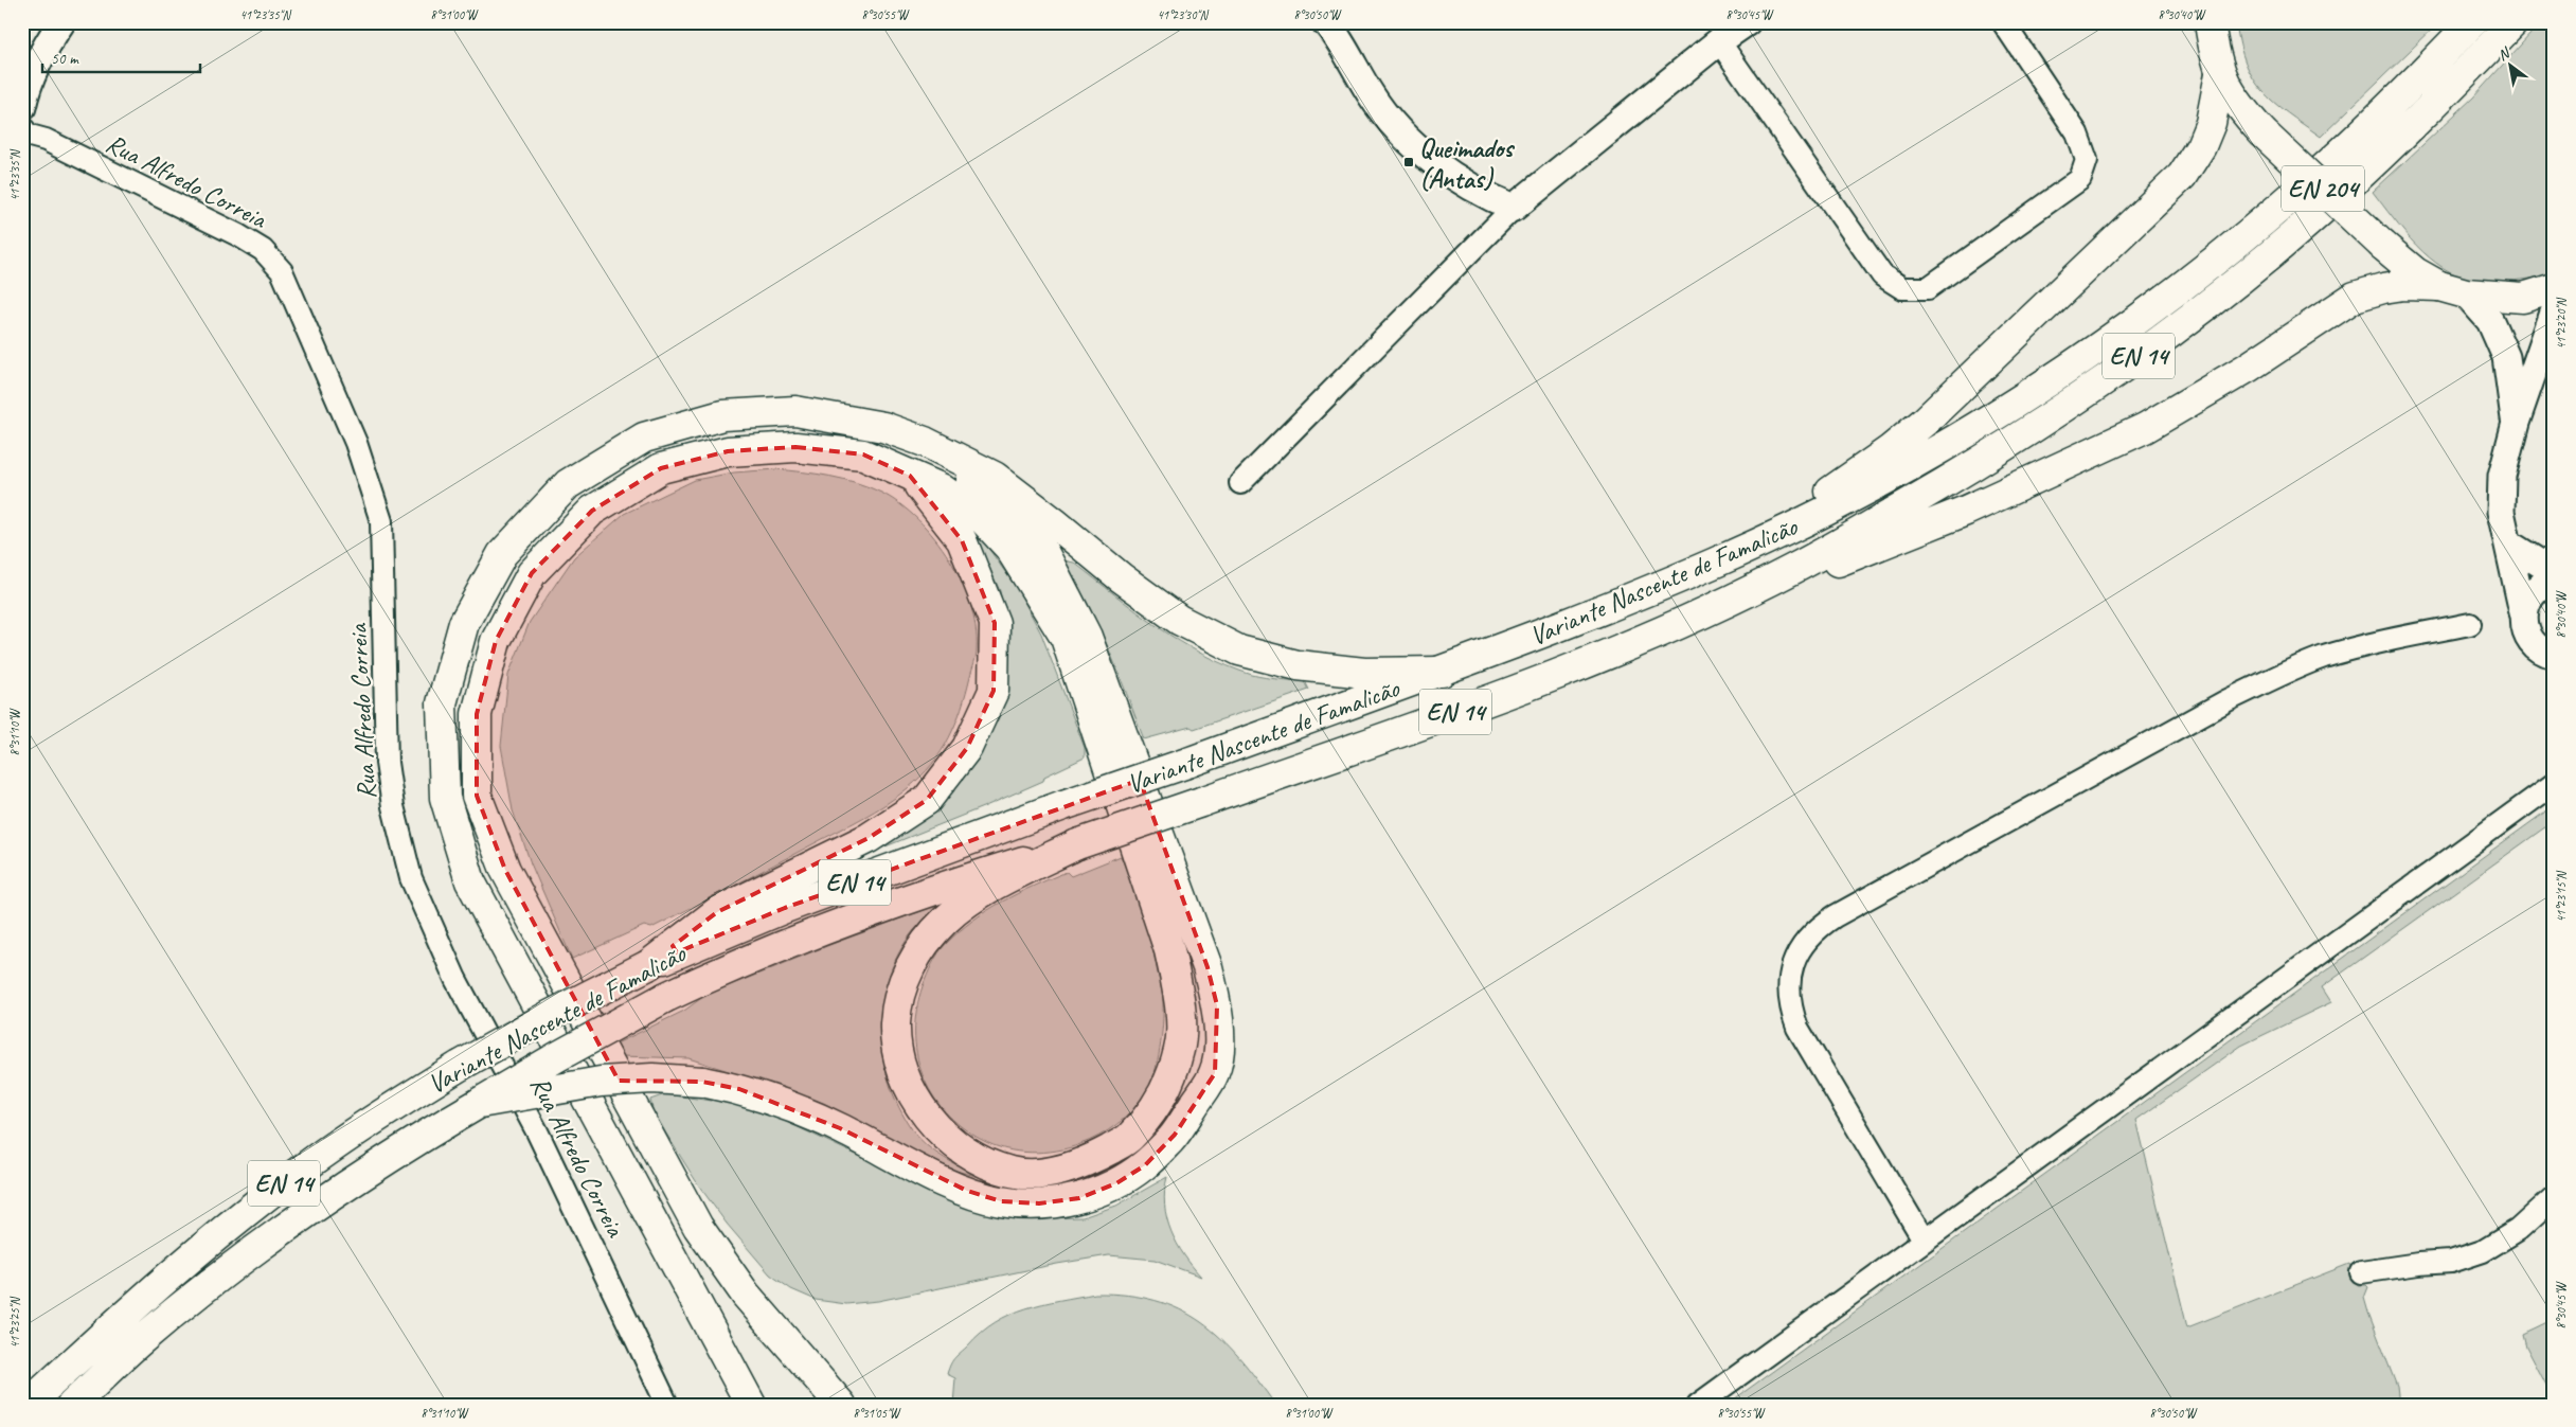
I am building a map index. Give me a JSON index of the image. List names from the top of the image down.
{
  "streets": {
    "main road": ["EN 204", "EN 14", "Variante Nascente de Famalicão"],
    "street": ["Rua Alfredo Correia"]
  },
  "places": {
    "transit": ["Queimados (Antas)"]
  },
  "scale_bar": "50 m",
  "north": "top left",
  "coordinates": [
    "41°23'35\"N",
    "8°31'00\"W",
    "8°30'55\"W",
    "41°23'30\"N",
    "8°30'50\"W",
    "8°30'45\"W",
    "8°30'40\"W",
    "41°23'20\"N",
    "8°31'10\"W",
    "41°23'15\"N",
    "41°23'25\"N",
    "8°31'05\"W"
  ]
}
